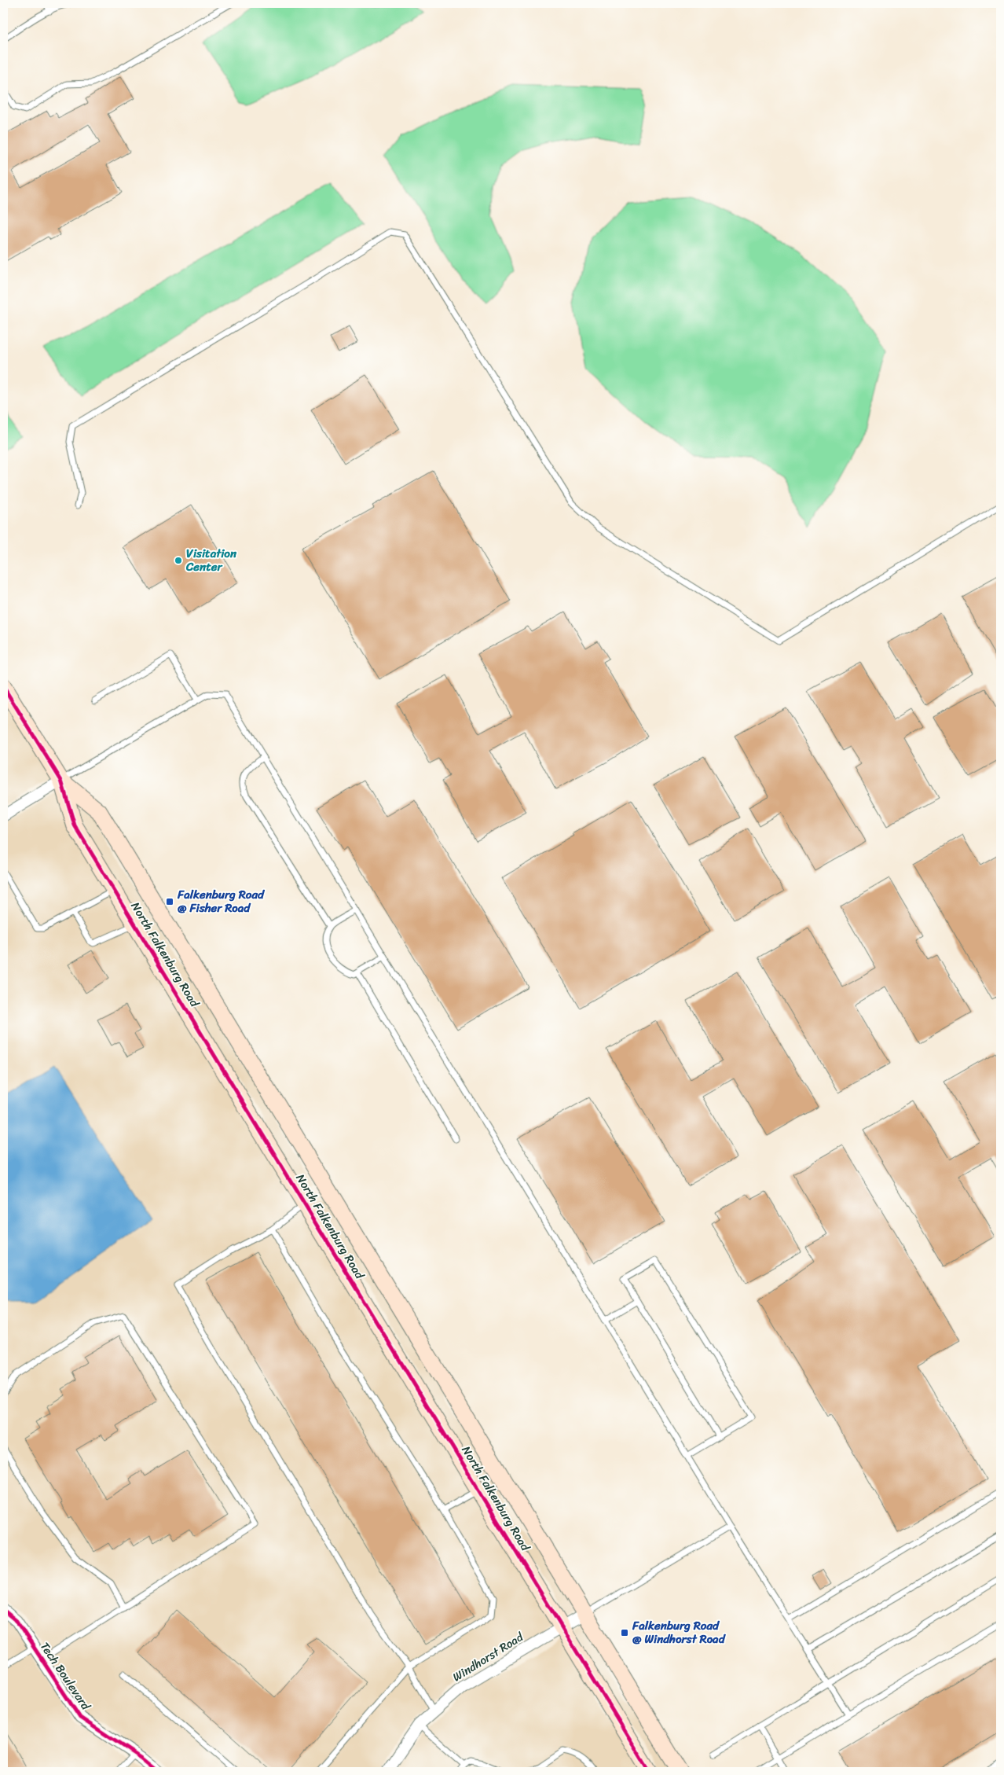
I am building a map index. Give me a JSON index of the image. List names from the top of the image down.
{
  "streets": {
    "street": ["North Falkenburg Road", "Windhorst Road", "Tech Boulevard"]
  },
  "crossings": [
    ["North Falkenburg Road", "Windhorst Road"]
  ],
  "places": {
    "other": ["Visitation Center"],
    "transit": ["Falkenburg Road @ Fisher Road", "Falkenburg Road @ Windhorst Road"]
  }
}
